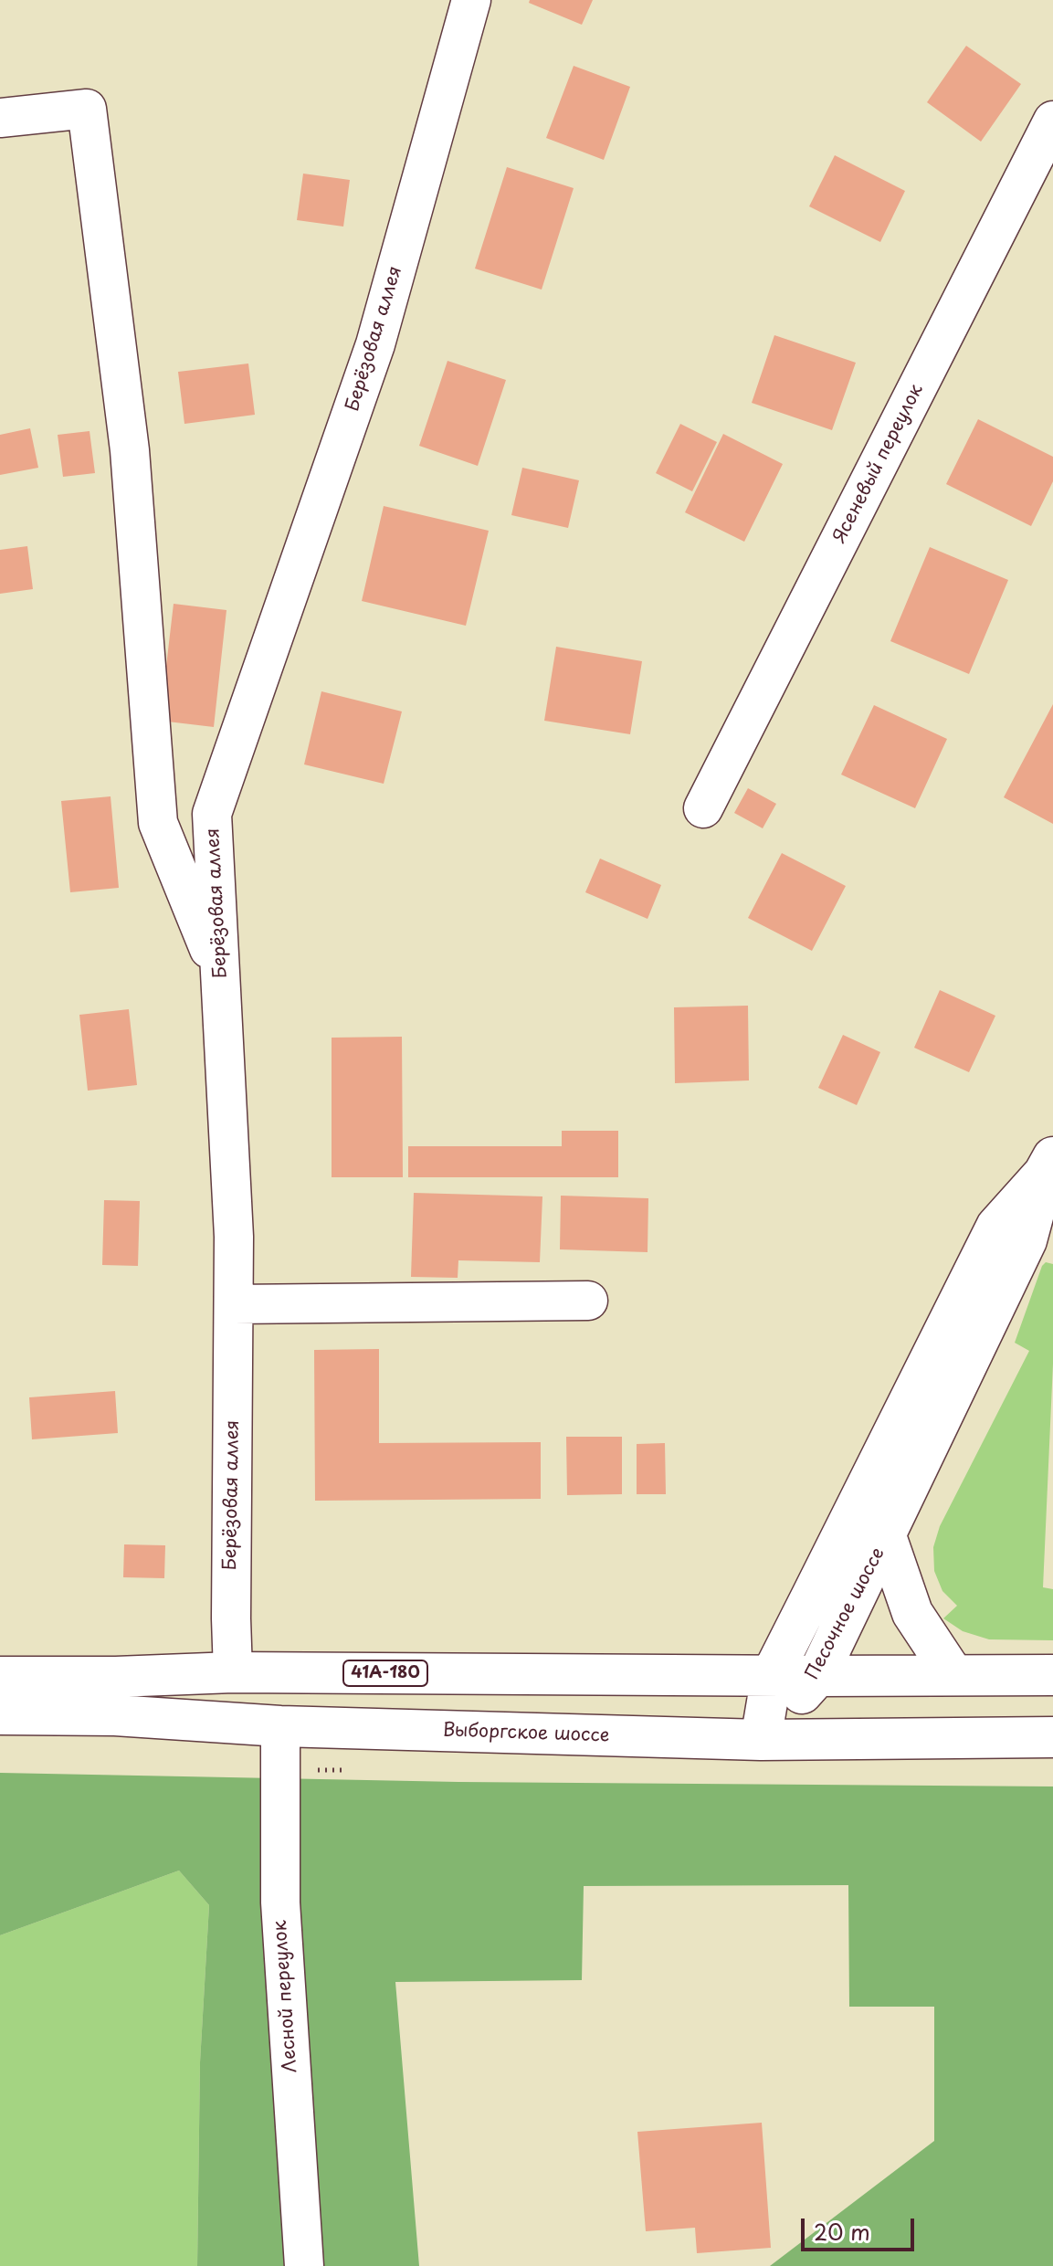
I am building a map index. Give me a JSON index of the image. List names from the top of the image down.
{
  "streets": {
    "main road": ["Песочное шоссе", "41А-180", "Выборгское шоссе"],
    "street": ["Берёзовая аллея", "Ясеневый переулок", "Лесной переулок"]
  },
  "crossings": [
    ["Берёзовая аллея", "41А-180"],
    ["Песочное шоссе", "41А-180"],
    ["Песочное шоссе", "Выборгское шоссе"],
    ["Выборгское шоссе", "Лесной переулок"]
  ],
  "scale_bar": "20 m"
}
